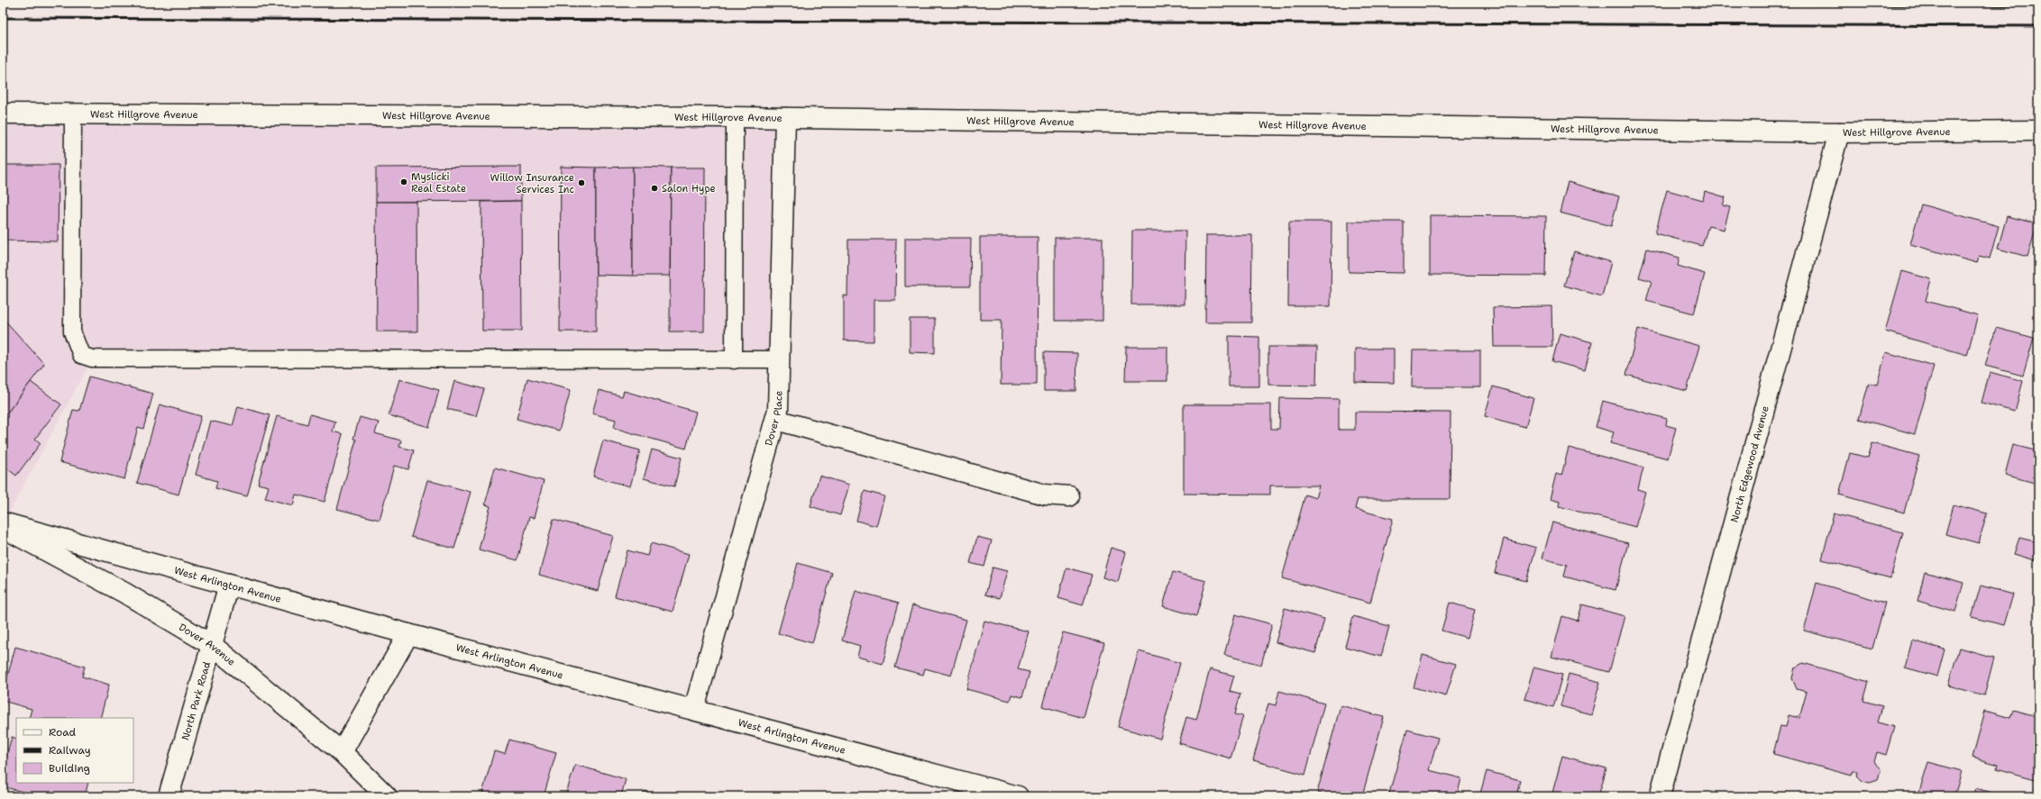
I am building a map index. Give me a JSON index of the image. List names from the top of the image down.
{
  "streets": {
    "street": [
      "West Hillgrove Avenue",
      "Dover Place",
      "North Edgewood Avenue",
      "West Arlington Avenue",
      "Dover Avenue",
      "North Park Road"
    ]
  },
  "crossings": [
    ["West Hillgrove Avenue", "Dover Place"],
    ["West Hillgrove Avenue", "North Edgewood Avenue"],
    ["Dover Place", "West Arlington Avenue"],
    ["West Arlington Avenue", "North Park Road"],
    ["Dover Avenue", "North Park Road"]
  ],
  "places": ["Myslicki Real Estate", "Willow Insurance Services Inc", "Salon Hype"],
  "legend": ["Road", "Railway", "Building"]
}
